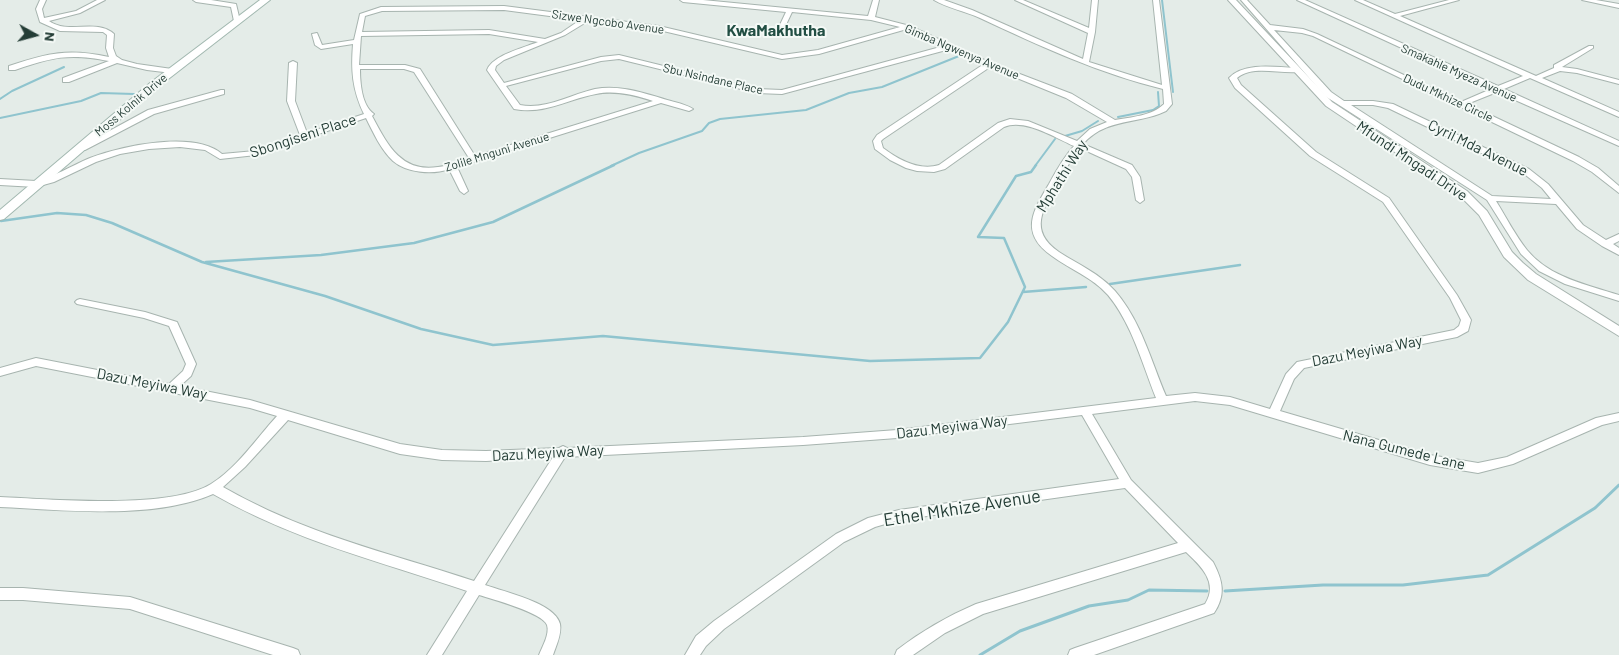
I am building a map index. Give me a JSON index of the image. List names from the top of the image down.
{
  "streets": {
    "main road": ["Moss Kolnik Drive"],
    "street": [
      "Sizwe Ngcobo Avenue",
      "Gimba Ngwenya Avenue",
      "Smakahle Myeza Avenue",
      "Sbu Nsindane Place",
      "Dudu Mkhize Circle",
      "Sbongiseni Place",
      "Cyril Mda Avenue",
      "Zolile Mnguni Avenue",
      "Mfundi Mngadi Drive",
      "Mphathi Way",
      "Dazu Meyiwa Way",
      "Nana Gumede Lane",
      "Ethel Mkhize Avenue"
    ]
  },
  "crossings": [
    ["Sizwe Ngcobo Avenue", "Gimba Ngwenya Avenue"],
    ["Sizwe Ngcobo Avenue", "Zolile Mnguni Avenue"],
    ["Gimba Ngwenya Avenue", "Sbu Nsindane Place"],
    ["Gimba Ngwenya Avenue", "Mphathi Way"],
    ["Moss Kolnik Drive", "Sbongiseni Place"],
    ["Sbongiseni Place", "Zolile Mnguni Avenue"],
    ["Mfundi Mngadi Drive", "Dazu Meyiwa Way"],
    ["Mphathi Way", "Dazu Meyiwa Way"],
    ["Dazu Meyiwa Way", "Nana Gumede Lane"]
  ],
  "districts": ["KwaMakhutha"],
  "north": "right"
}
